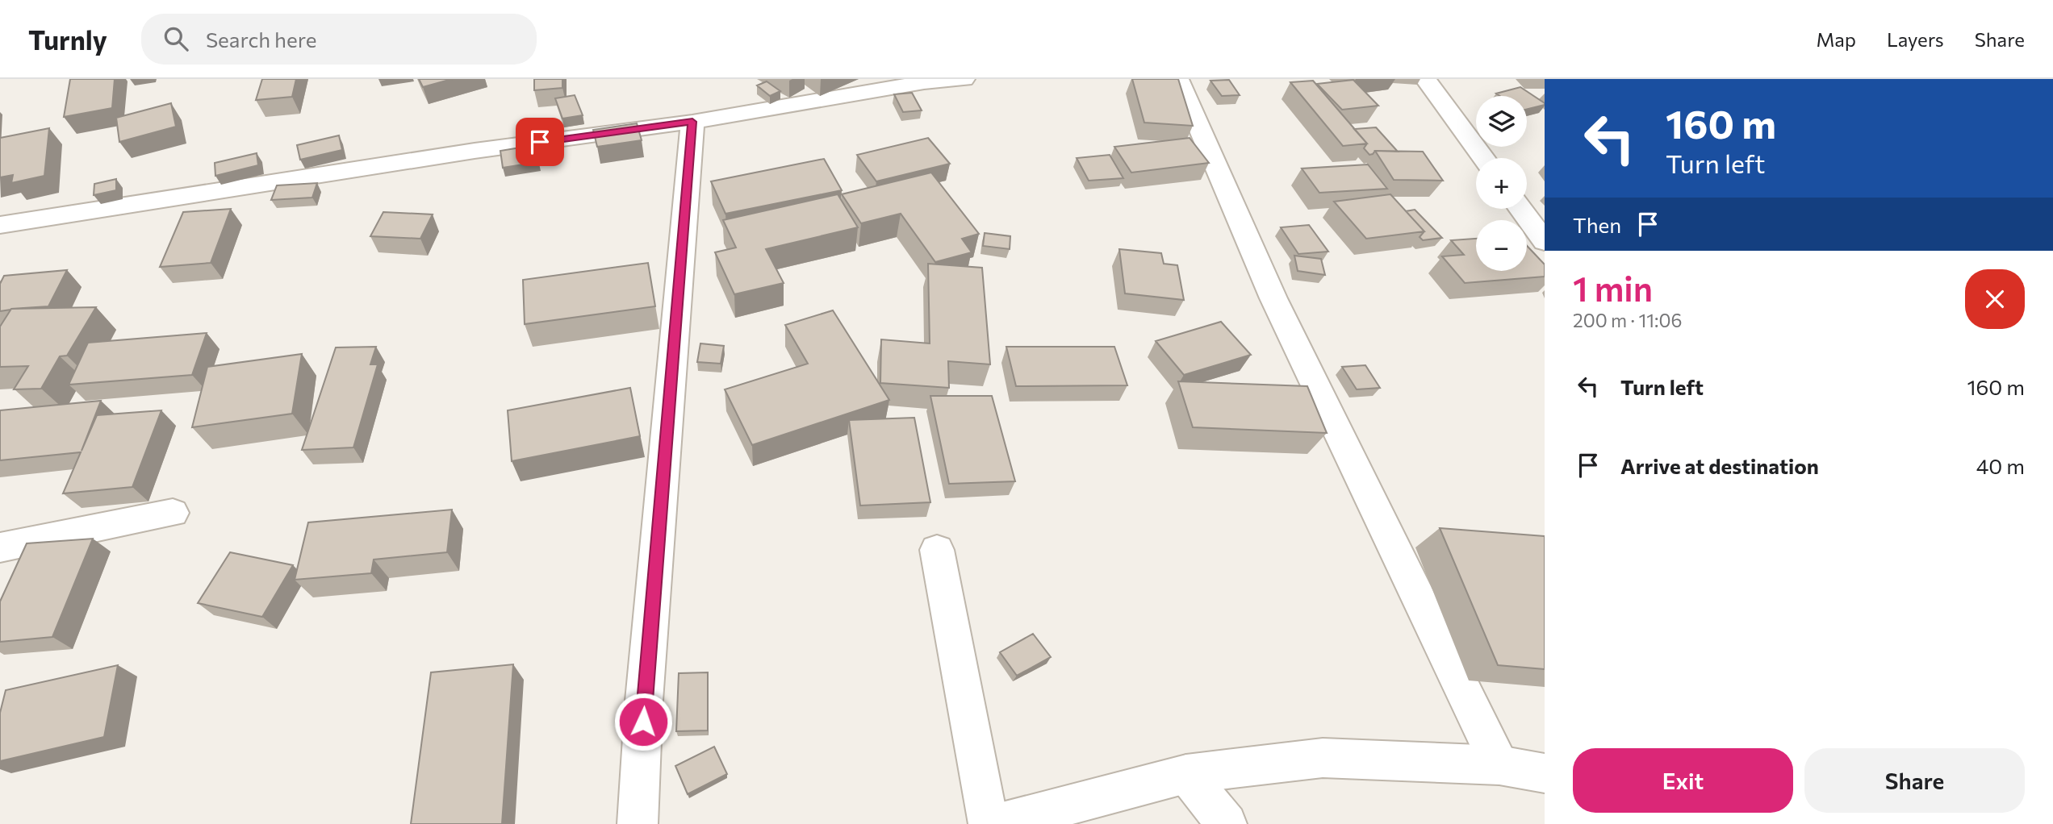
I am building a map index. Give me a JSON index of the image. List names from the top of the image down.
{
  "page": {
    "header": "Turnly",
    "search": "Search here",
    "nav": ["Map", "Layers", "Share"],
    "turn": ["160 m", "Turn left"],
    "map_buttons": ["+", "−"],
    "then": "Then",
    "heading": ["1 min", "200 m · 11:06"],
    "list": [
      {
        "name": "Turn left",
        "value": "160 m"
      },
      {
        "name": "Arrive at destination",
        "value": "40 m"
      }
    ],
    "buttons": ["Exit", "Share"]
  }
}
